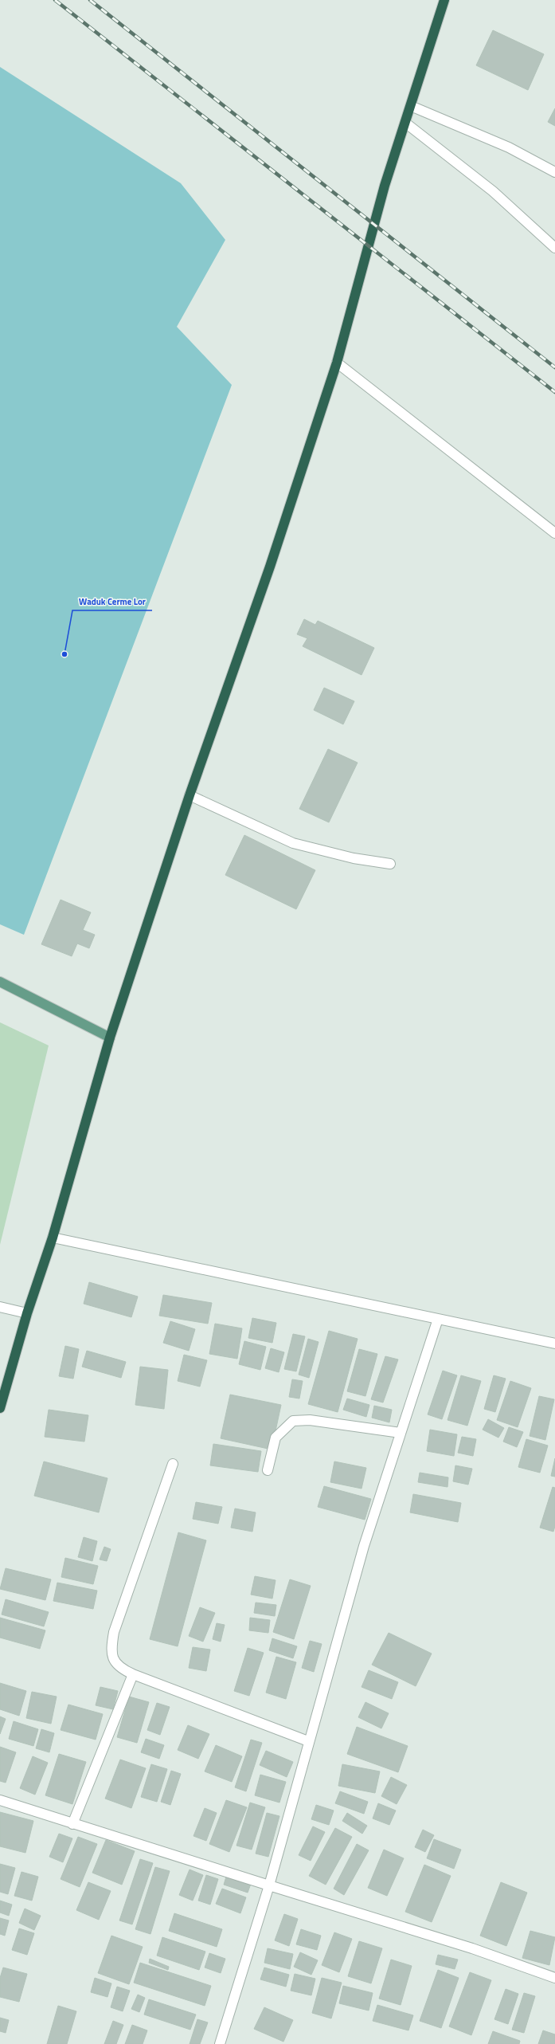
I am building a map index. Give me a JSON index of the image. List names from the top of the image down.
{
  "places": ["Waduk Cerme Lor"]
}
